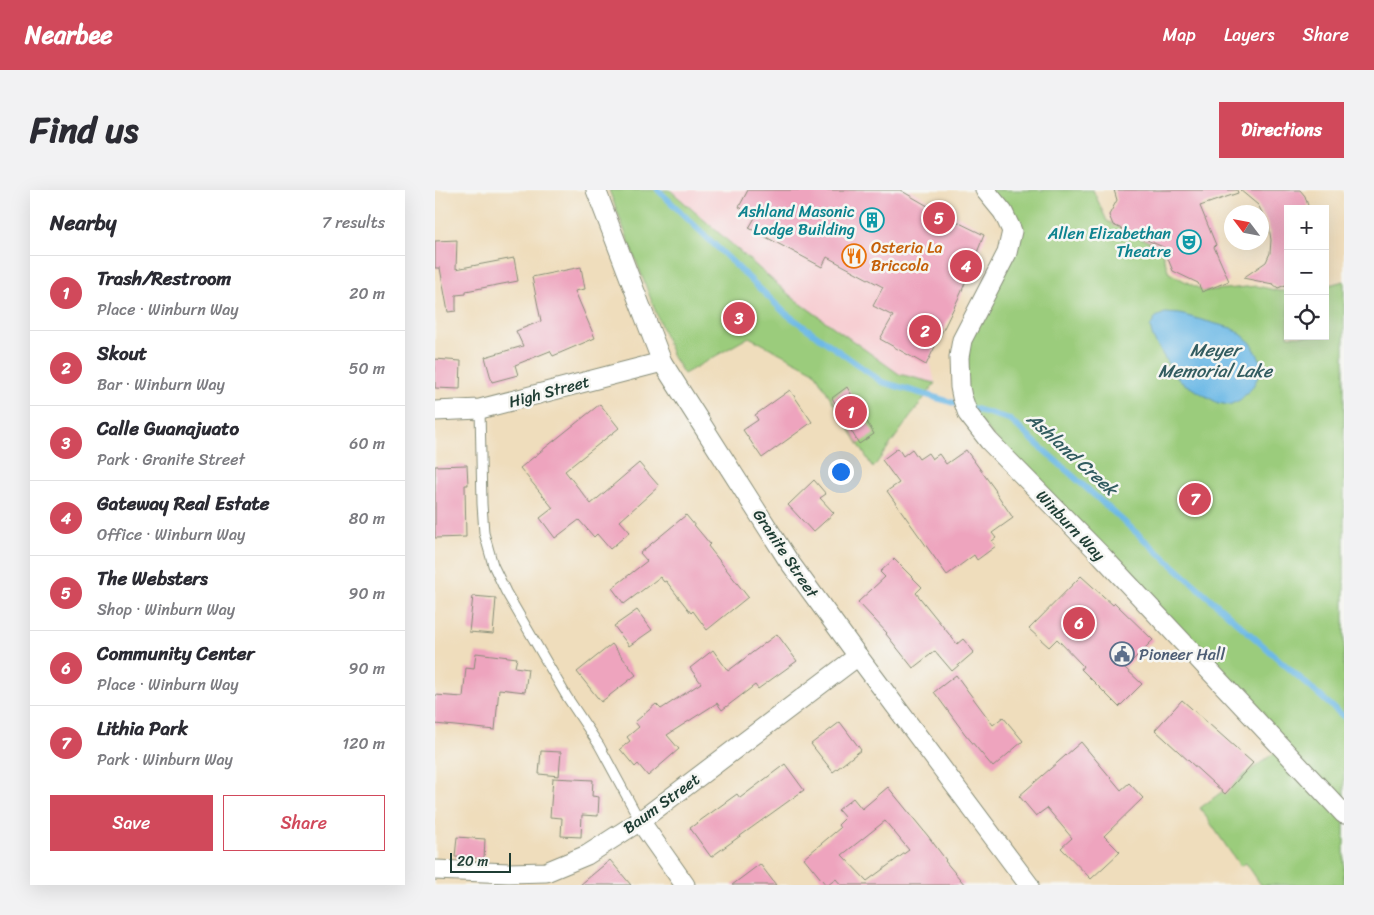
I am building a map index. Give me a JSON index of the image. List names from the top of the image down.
{
  "streets": {
    "street": [
      "High Street",
      "Winburn Way",
      "Granite Street",
      "Baum Street"
    ]
  },
  "crossings": [
    ["High Street", "Granite Street"],
    ["Granite Street", "Baum Street"]
  ],
  "water": ["Meyer Memorial Lake", "Ashland Creek"],
  "places": {
    "building": ["Ashland Masonic Lodge Building"],
    "theatre": ["Allen Elizabethan Theatre"],
    "restaurant": ["Osteria La Briccola"],
    "public building": ["Pioneer Hall"]
  },
  "scale_bar": "20 m",
  "north": "top left",
  "page": {
    "header": "Nearbee",
    "nav": ["Map", "Layers", "Share"],
    "title": "Find us",
    "buttons": [
      "Directions",
      ["Save", "Share"]
    ],
    "heading": ["Nearby", "7 results"],
    "pins": [
      "5",
      "4",
      "3",
      "2",
      "1",
      "7",
      "6"
    ],
    "map_buttons": ["+", "−"],
    "list": [
      {
        "mark": "1",
        "name": "Trash/Restroom",
        "note": "Place · Winburn Way",
        "value": "20 m"
      },
      {
        "mark": "2",
        "name": "Skout",
        "note": "Bar · Winburn Way",
        "value": "50 m"
      },
      {
        "mark": "3",
        "name": "Calle Guanajuato",
        "note": "Park · Granite Street",
        "value": "60 m"
      },
      {
        "mark": "4",
        "name": "Gateway Real Estate",
        "note": "Office · Winburn Way",
        "value": "80 m"
      },
      {
        "mark": "5",
        "name": "The Websters",
        "note": "Shop · Winburn Way",
        "value": "90 m"
      },
      {
        "mark": "6",
        "name": "Community Center",
        "note": "Place · Winburn Way",
        "value": "90 m"
      },
      {
        "mark": "7",
        "name": "Lithia Park",
        "note": "Park · Winburn Way",
        "value": "120 m"
      }
    ],
    "scale": "20 m"
  }
}
